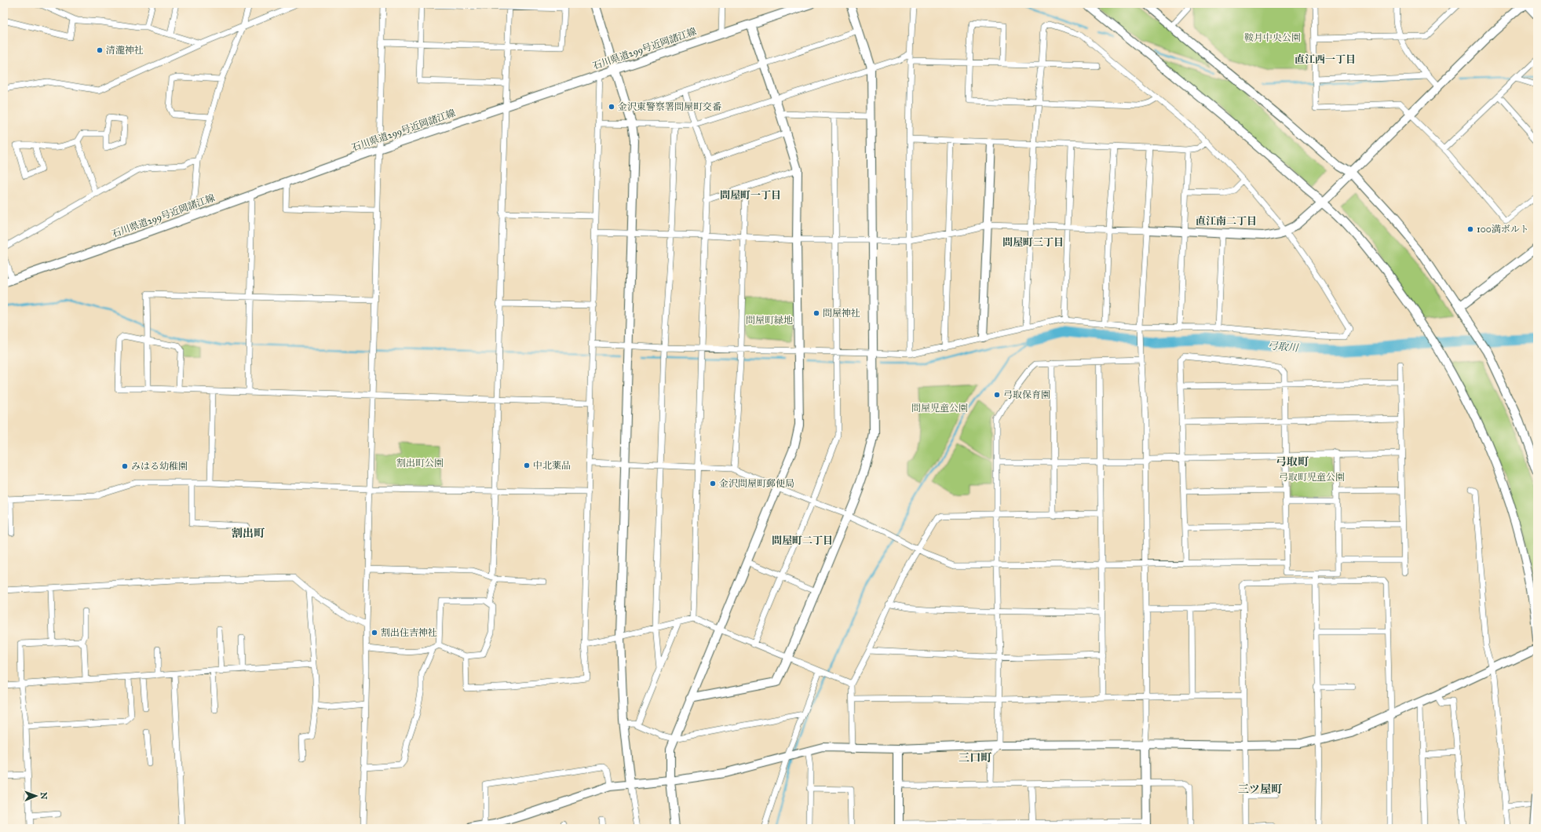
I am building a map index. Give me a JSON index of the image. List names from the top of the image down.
{
  "streets": {
    "street": ["石川県道299号近岡諸江線"]
  },
  "districts": [
    "直江西一丁目",
    "問屋町一丁目",
    "直江南二丁目",
    "問屋町三丁目",
    "弓取町",
    "割出町",
    "問屋町二丁目",
    "三口町",
    "三ツ屋町"
  ],
  "water": ["弓取川"],
  "parks": [
    "鞍月中央公園",
    "問屋町緑地",
    "問屋児童公園",
    "割出町公園",
    "弓取町児童公園"
  ],
  "places": [
    "清瀧神社",
    "金沢東警察署問屋町交番",
    "100満ボルト",
    "問屋神社",
    "弓取保育園",
    "中北薬品",
    "みはる幼稚園",
    "金沢問屋町郵便局",
    "割出住吉神社"
  ],
  "north": "right"
}
